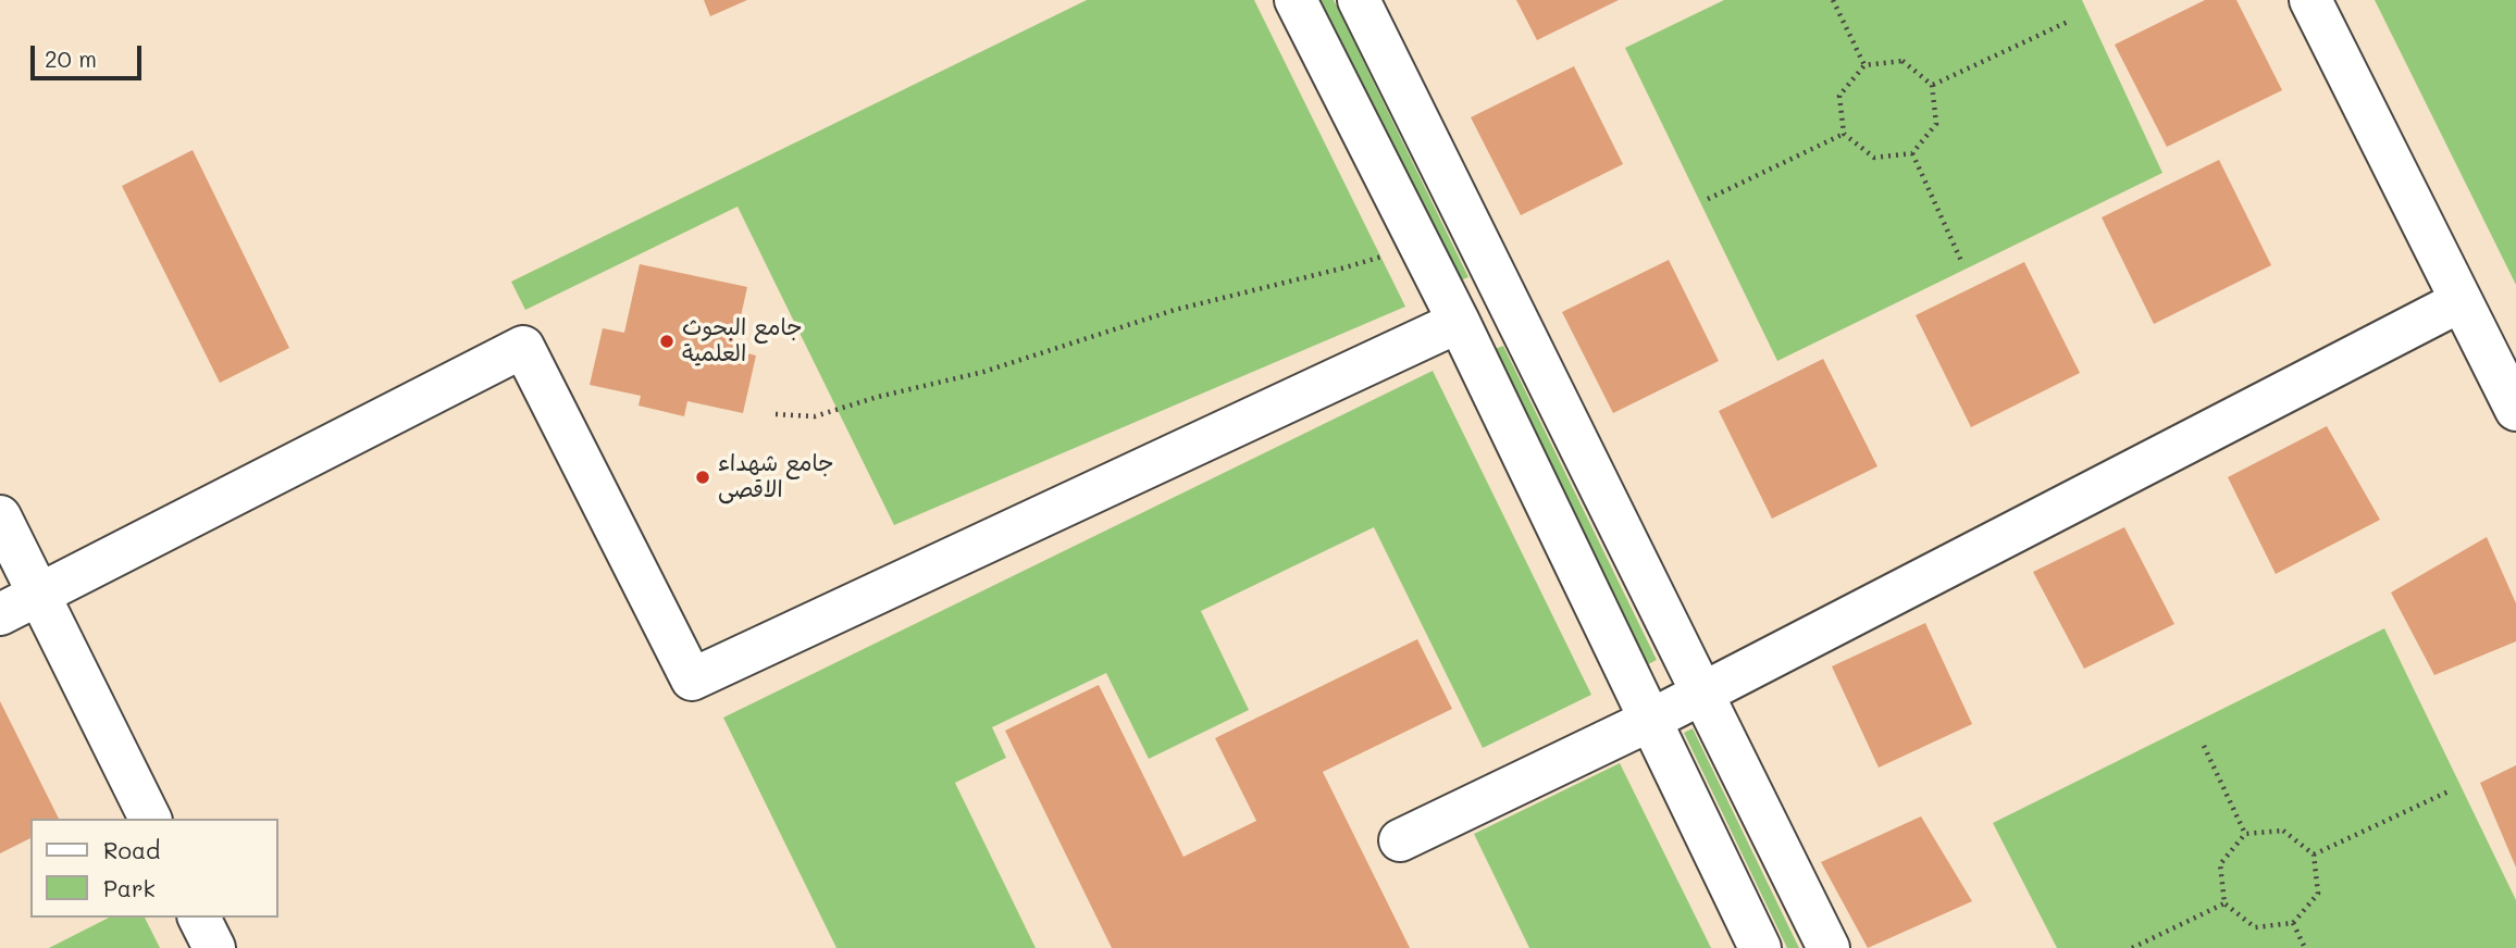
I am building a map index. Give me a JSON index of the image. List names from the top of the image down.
{
  "places": ["جامع البحوث العلمية", "جامع شهداء الاقصى"],
  "legend": ["Road", "Park"],
  "scale_bar": "20 m"
}
